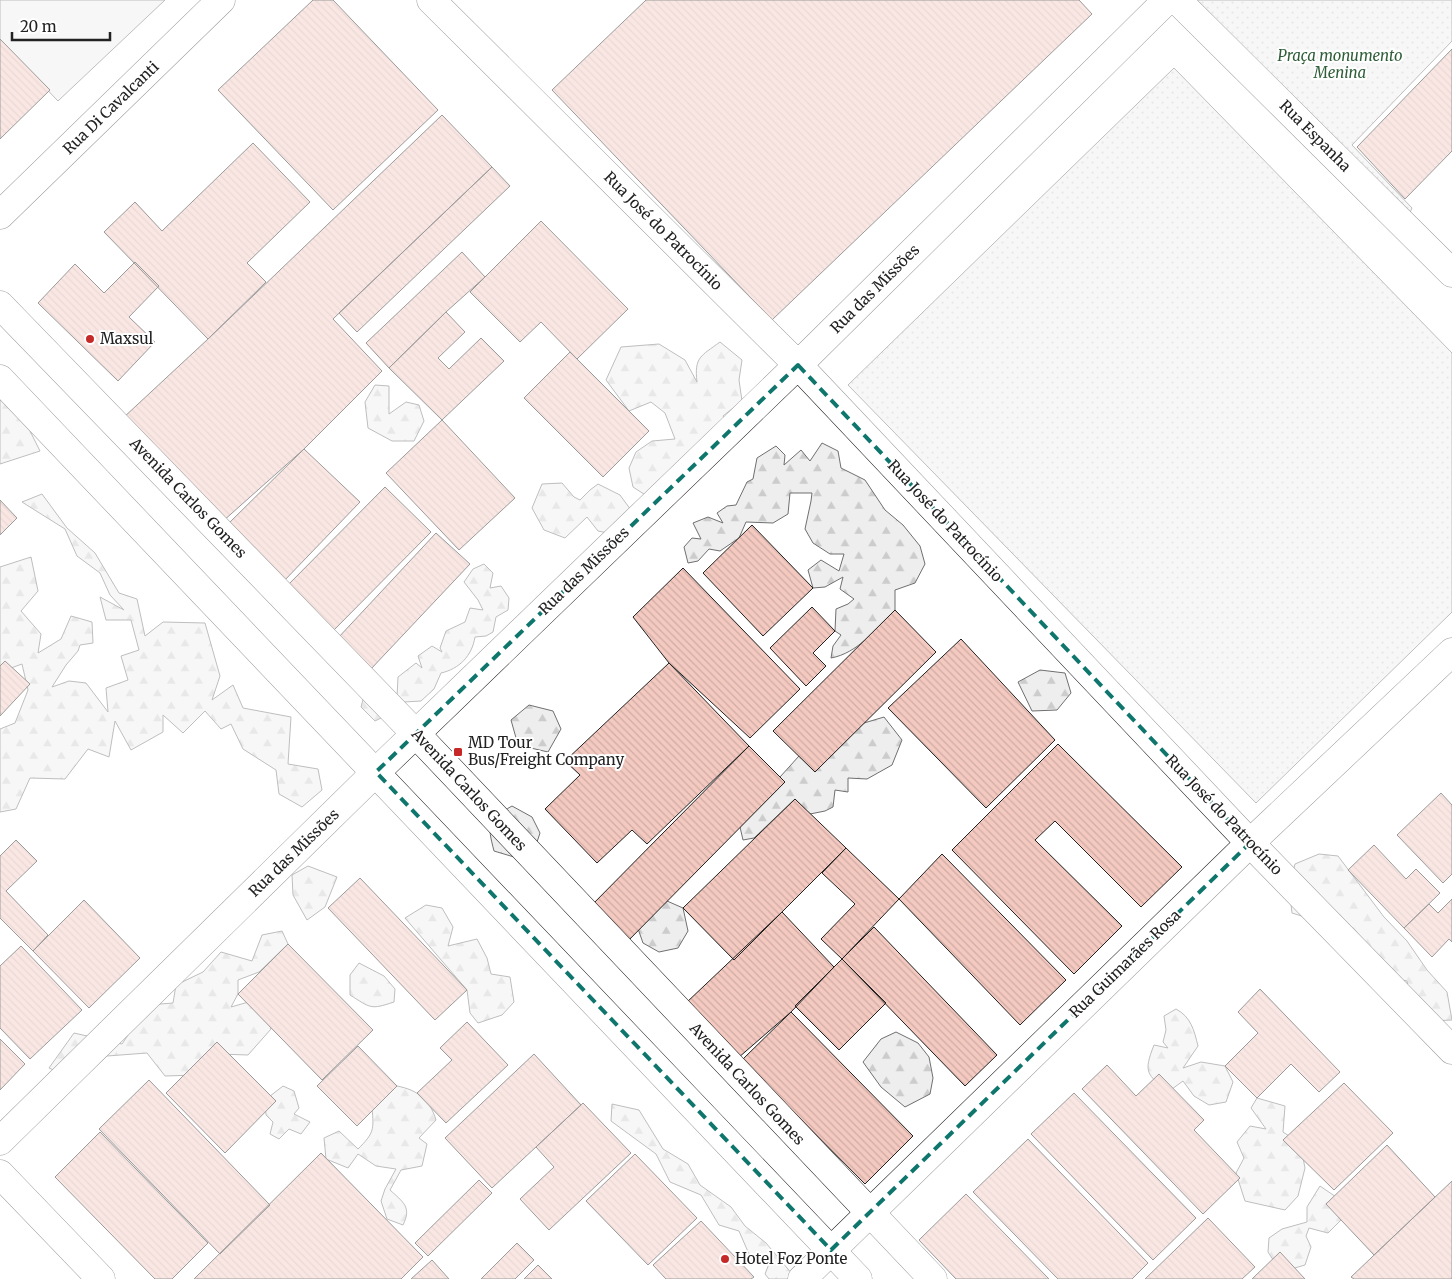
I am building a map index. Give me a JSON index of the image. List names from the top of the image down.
{
  "streets": {
    "street": [
      "Rua Di Cavalcanti",
      "Rua Espanha",
      "Rua José do Patrocínio",
      "Rua das Missões",
      "Avenida Carlos Gomes",
      "Rua Guimarães Rosa"
    ]
  },
  "crossings": [
    ["Rua José do Patrocínio", "Rua das Missões"],
    ["Rua José do Patrocínio", "Rua Guimarães Rosa"],
    ["Rua das Missões", "Avenida Carlos Gomes"],
    ["Avenida Carlos Gomes", "Rua Guimarães Rosa"]
  ],
  "parks": ["Praça monumento Menina"],
  "places": {
    "other": ["Maxsul", "Hotel Foz Ponte"],
    "transit": ["MD Tour Bus/Freight Company"]
  },
  "scale_bar": "20 m"
}
